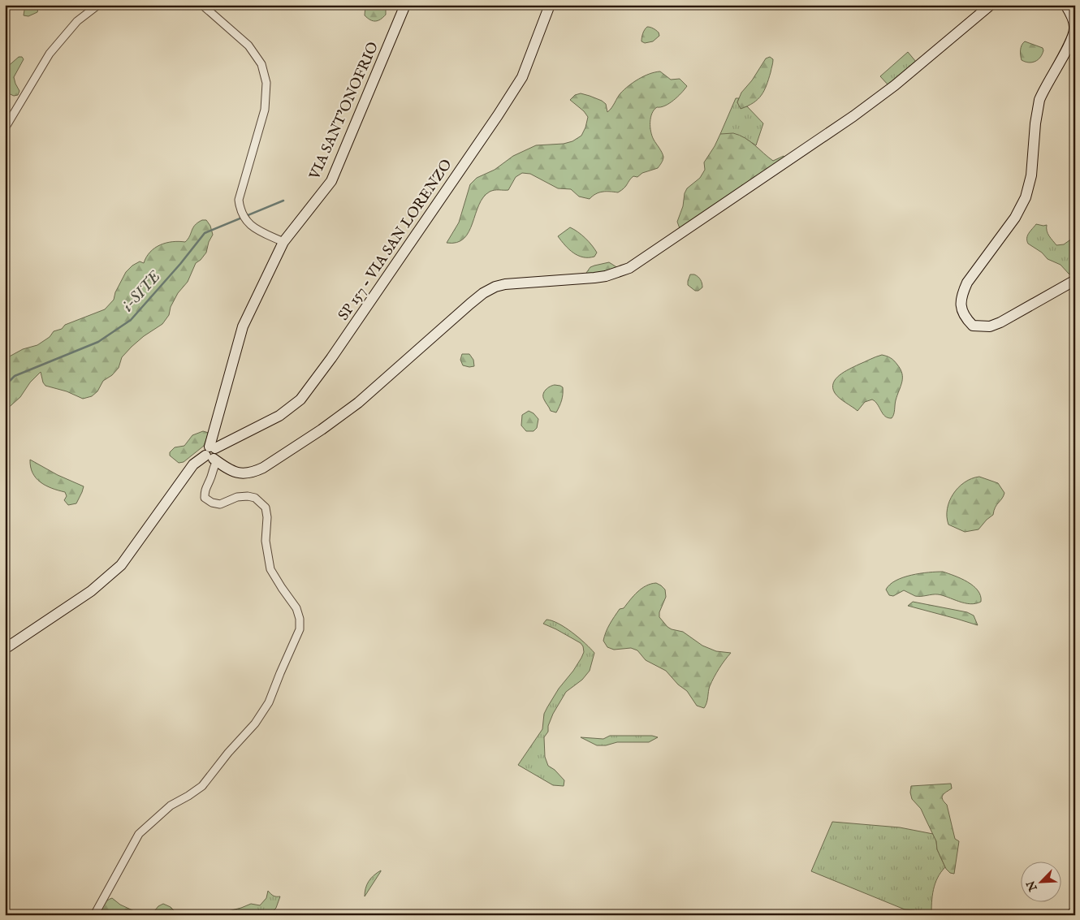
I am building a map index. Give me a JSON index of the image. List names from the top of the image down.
{
  "streets": {
    "street": ["VIA SANT'ONOFRIO", "SP 157 - VIA SAN LORENZO"]
  },
  "crossings": [
    ["VIA SANT'ONOFRIO", "SP 157 - VIA SAN LORENZO"]
  ],
  "water": ["i-SITE"],
  "north": "bottom left"
}
